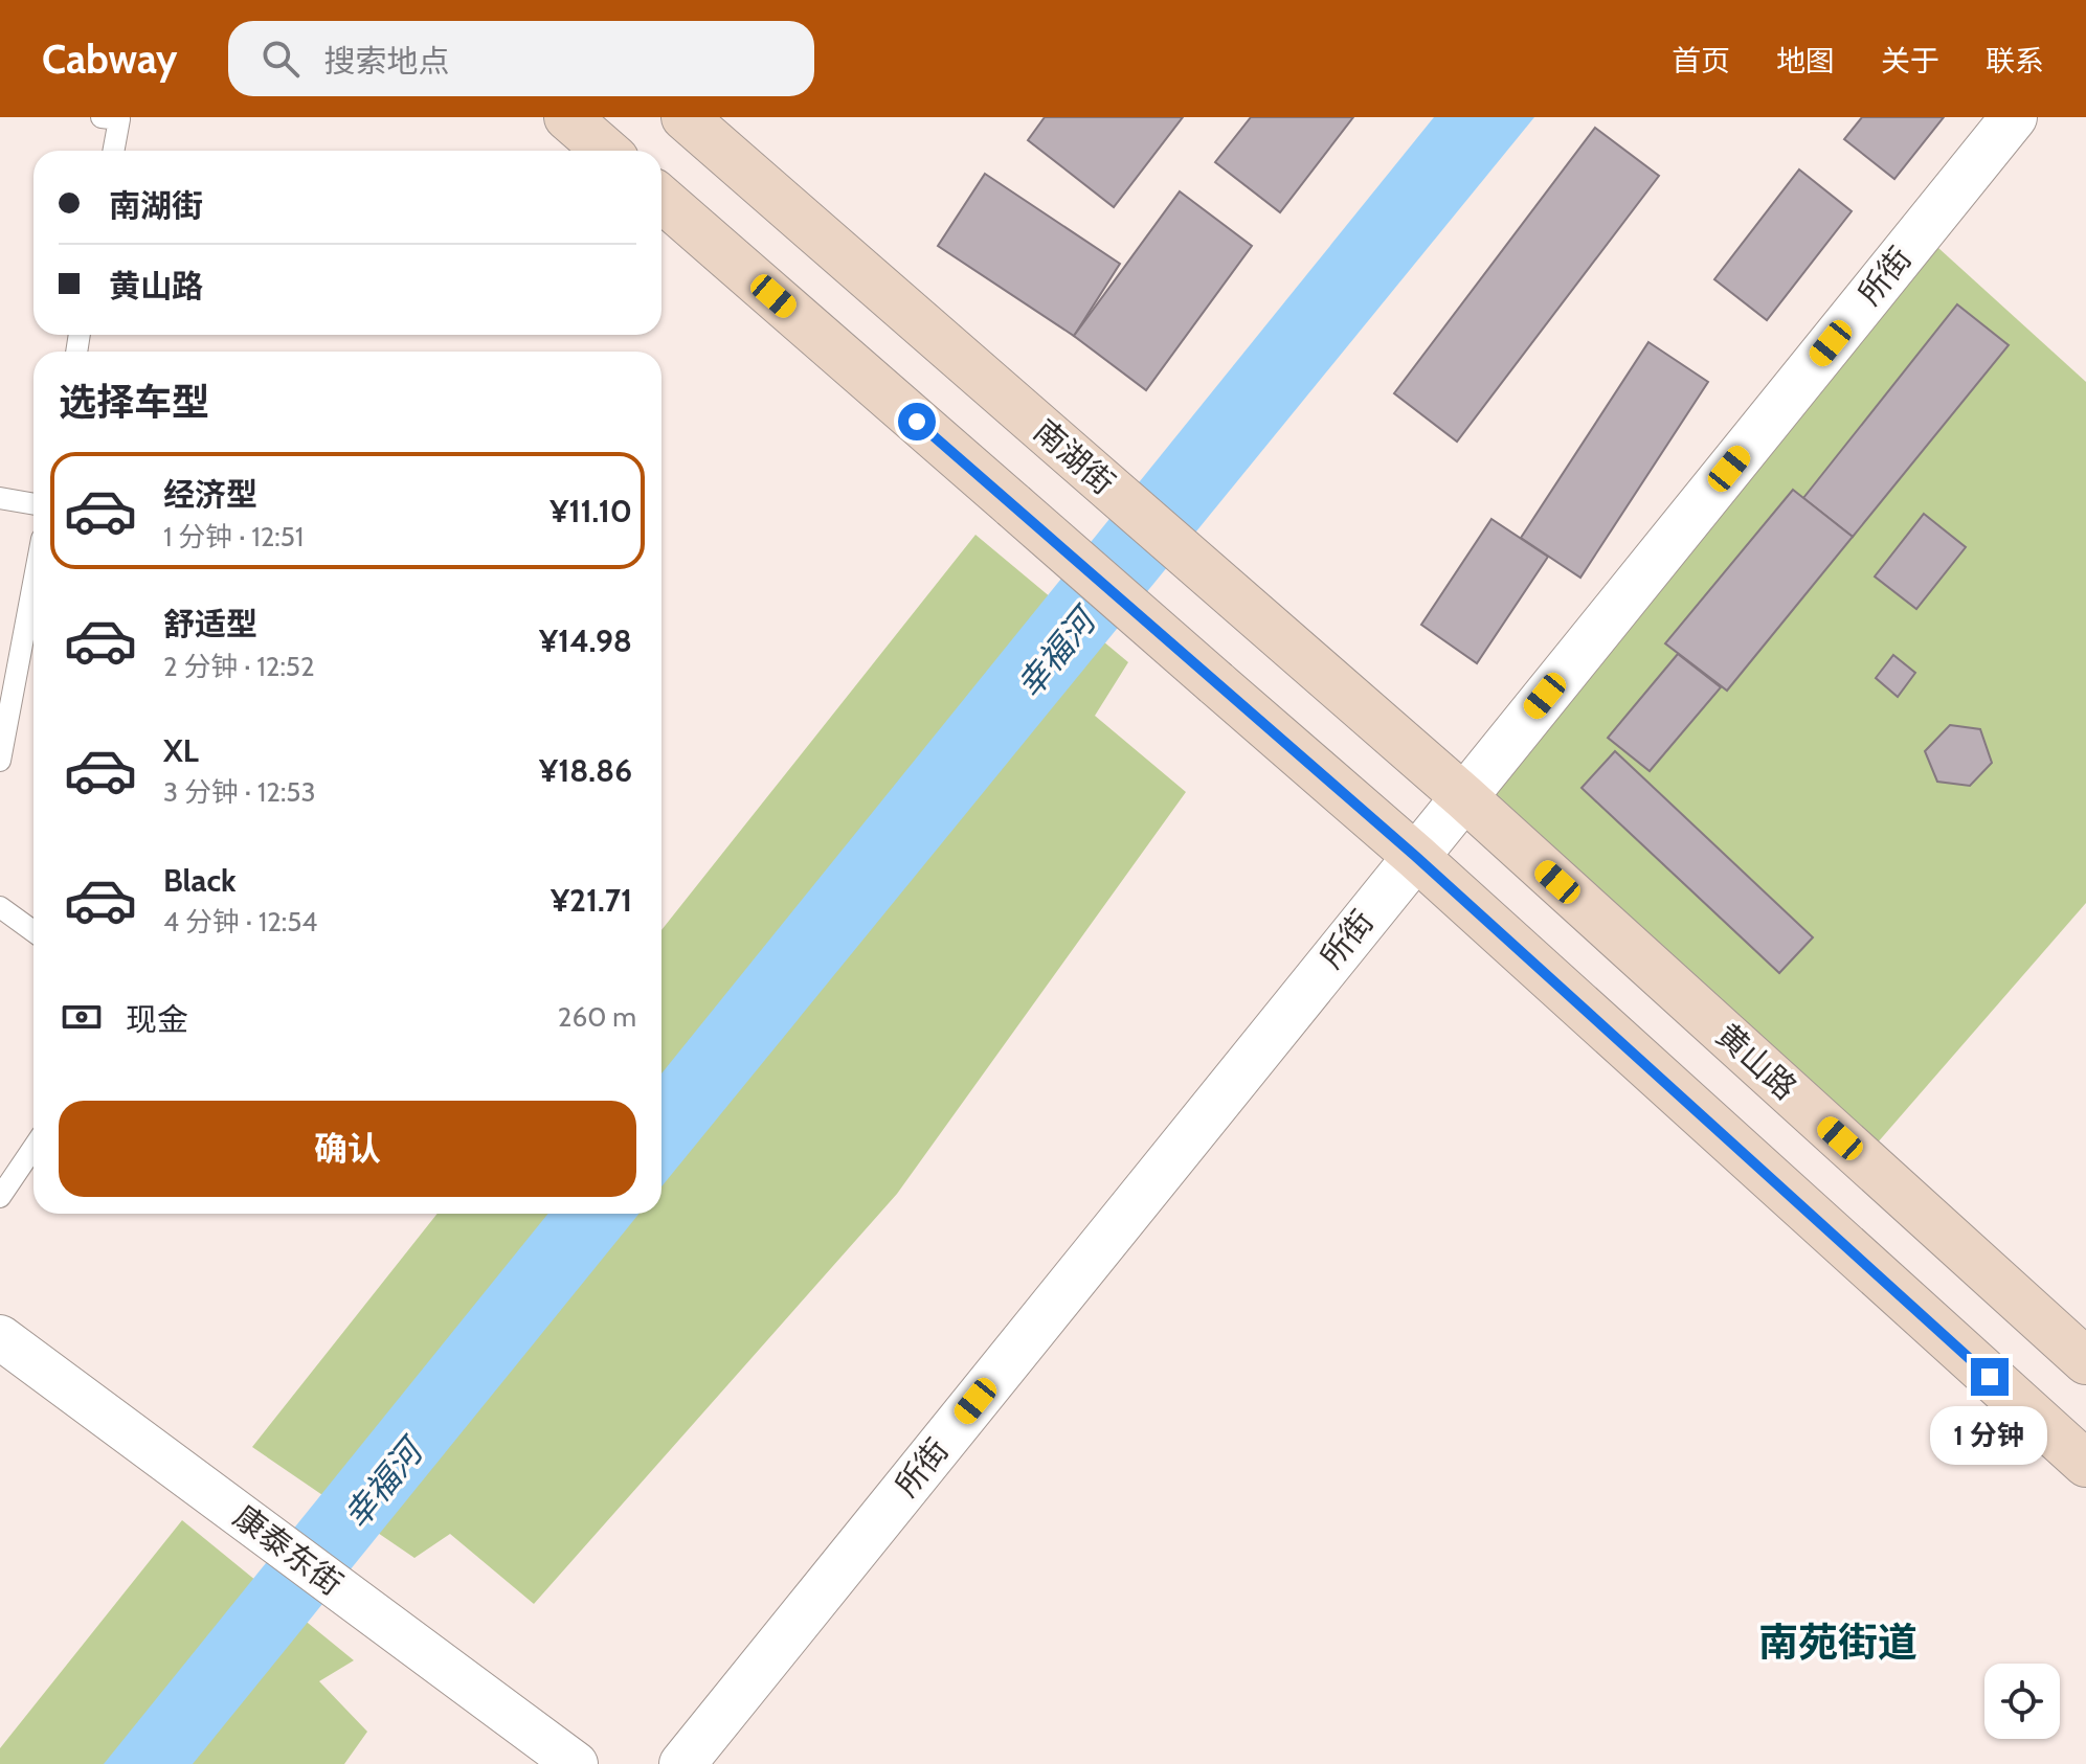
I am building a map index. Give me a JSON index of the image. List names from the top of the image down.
{
  "streets": {
    "main road": ["南湖街", "黄山路"],
    "street": ["所街", "康泰东街"]
  },
  "crossings": [
    ["所街", "南湖街"],
    ["所街", "黄山路"],
    ["南湖街", "黄山路"]
  ],
  "districts": ["南苑街道"],
  "water": ["幸福河"],
  "page": {
    "header": "Cabway",
    "search": "搜索地点",
    "nav": [
      "首页",
      "地图",
      "关于",
      "联系"
    ],
    "banner": ["南湖街", "黄山路"],
    "heading": "选择车型",
    "list": [
      {
        "name": "经济型",
        "note": "1 分钟 · 12:51",
        "value": "¥11.10"
      },
      {
        "name": "舒适型",
        "note": "2 分钟 · 12:52",
        "value": "¥14.98"
      },
      {
        "name": "XL",
        "note": "3 分钟 · 12:53",
        "value": "¥18.86"
      },
      {
        "name": "Black",
        "note": "4 分钟 · 12:54",
        "value": "¥21.71"
      }
    ],
    "pay": ["现金", "260 m"],
    "buttons": "确认",
    "bubble": "1 分钟"
  }
}
